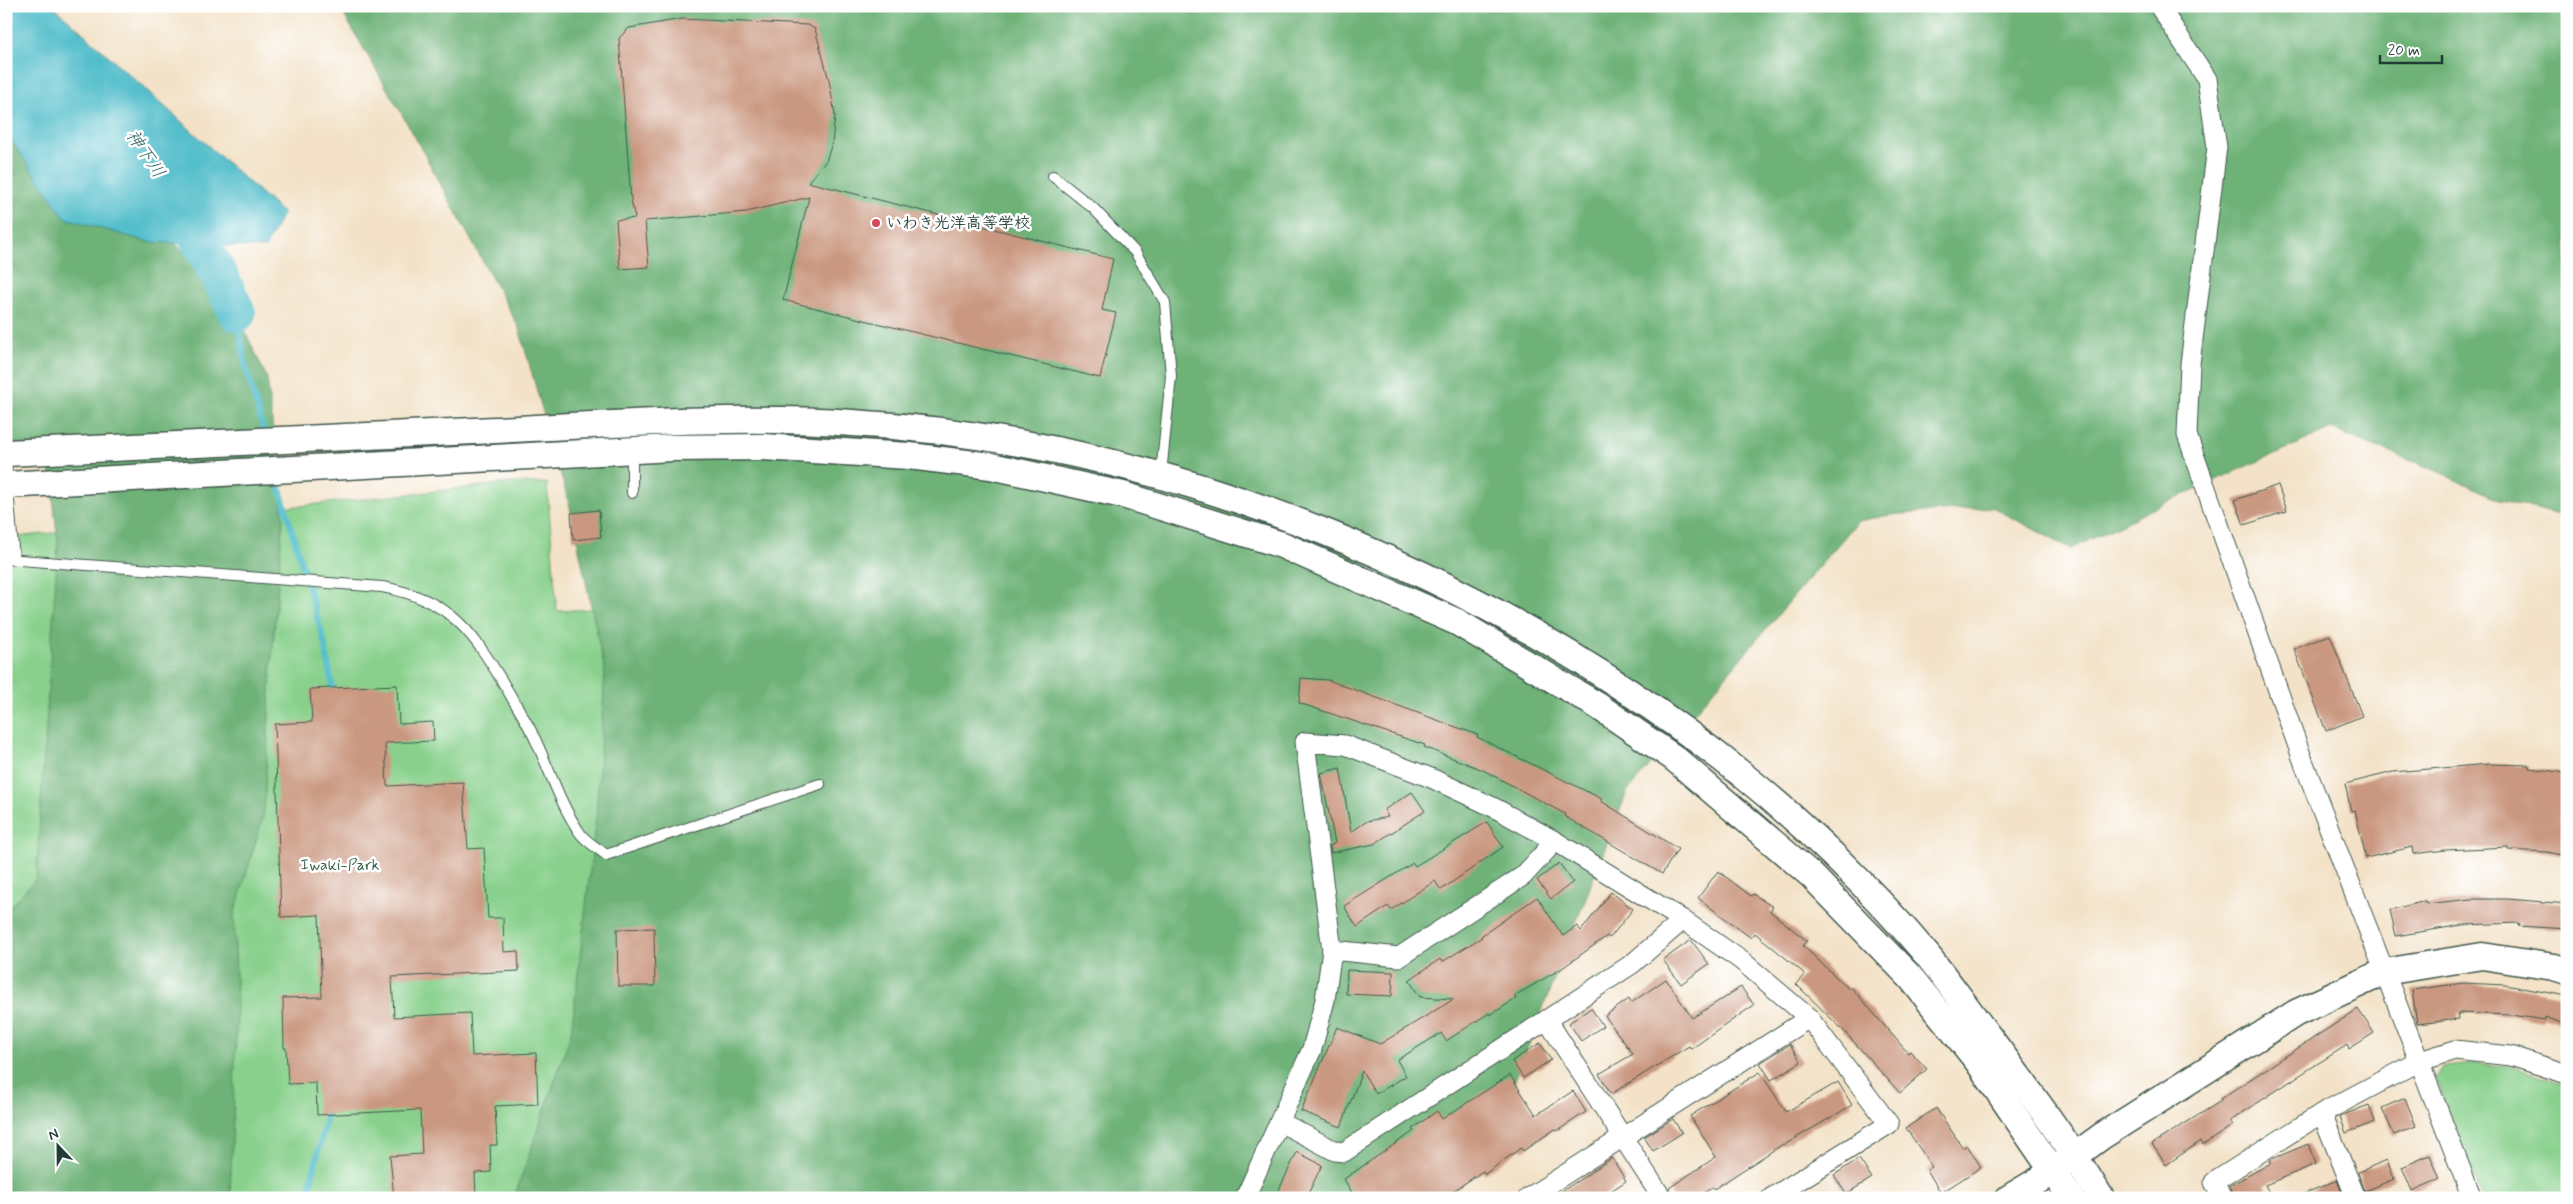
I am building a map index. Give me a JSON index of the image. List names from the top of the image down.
{
  "water": ["神下川"],
  "parks": ["Iwaki-Park"],
  "places": ["いわき光洋高等学校"],
  "scale_bar": "20 m",
  "north": "top"
}
